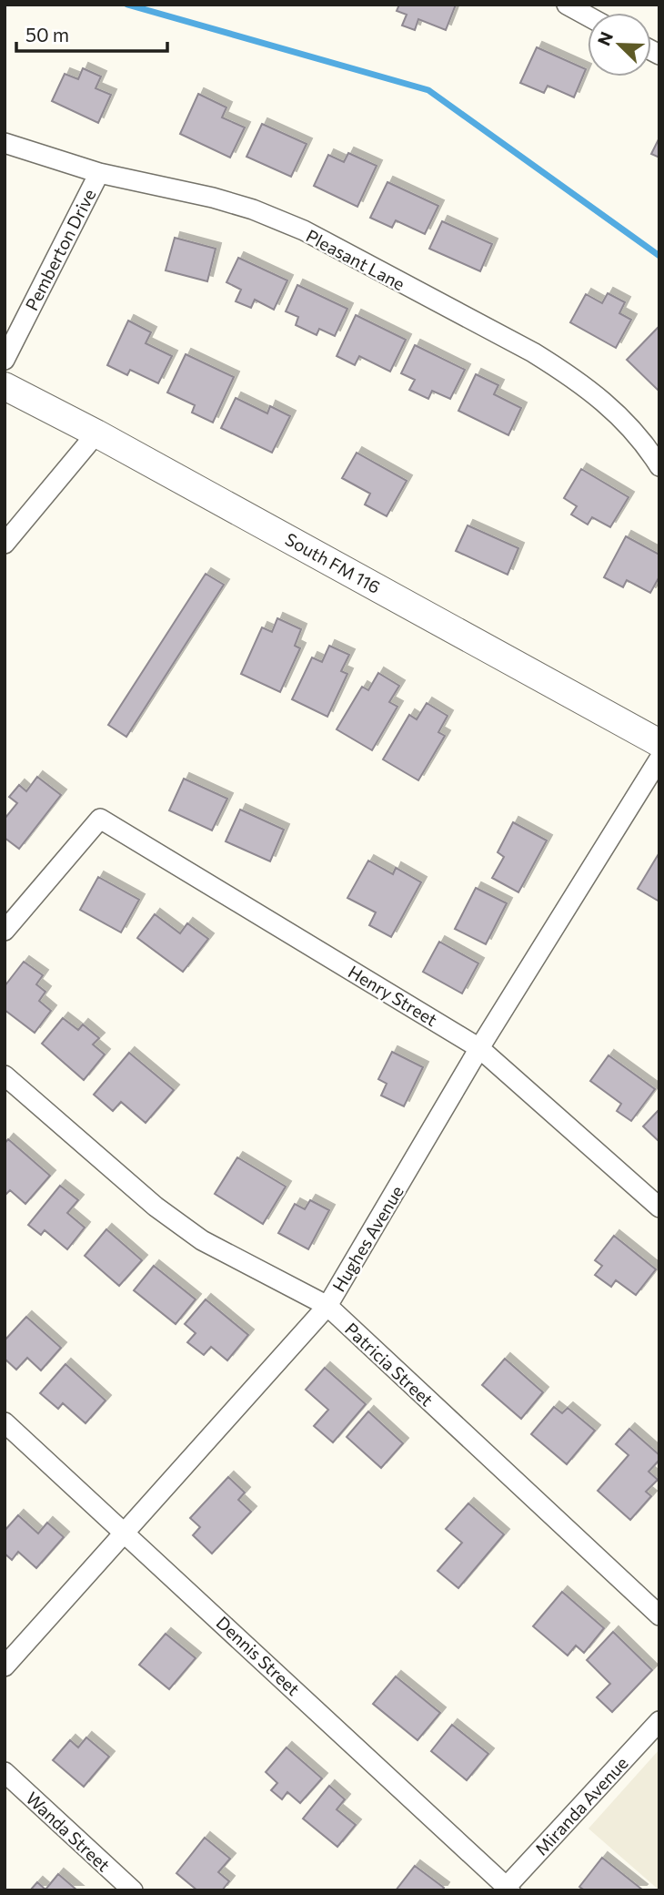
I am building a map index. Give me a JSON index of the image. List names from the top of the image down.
{
  "streets": {
    "main road": ["South FM 116"],
    "street": [
      "Pemberton Drive",
      "Pleasant Lane",
      "Henry Street",
      "Hughes Avenue",
      "Patricia Street",
      "Dennis Street",
      "Miranda Avenue",
      "Wanda Street"
    ]
  },
  "crossings": [
    ["Pemberton Drive", "Pleasant Lane"],
    ["Henry Street", "Hughes Avenue"],
    ["Hughes Avenue", "Patricia Street"],
    ["Hughes Avenue", "Dennis Street"],
    ["Dennis Street", "Miranda Avenue"]
  ],
  "scale_bar": "50 m",
  "north": "top left"
}
